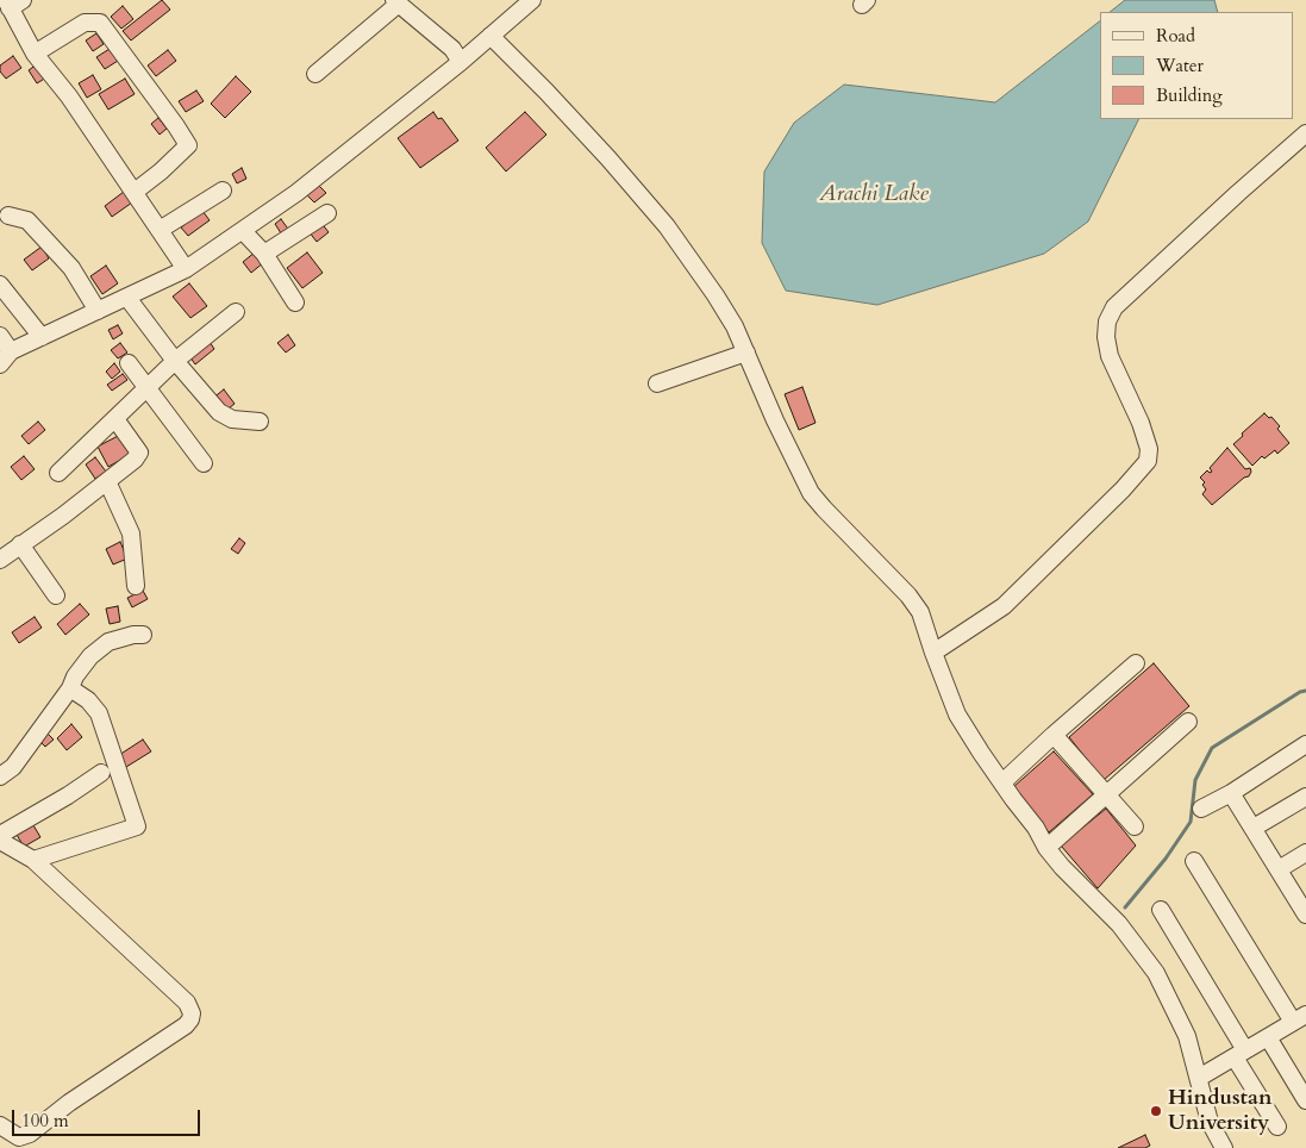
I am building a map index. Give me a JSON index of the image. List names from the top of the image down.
{
  "water": ["Arachi Lake"],
  "places": ["Hindustan University"],
  "legend": ["Road", "Water", "Building"],
  "scale_bar": "100 m"
}
